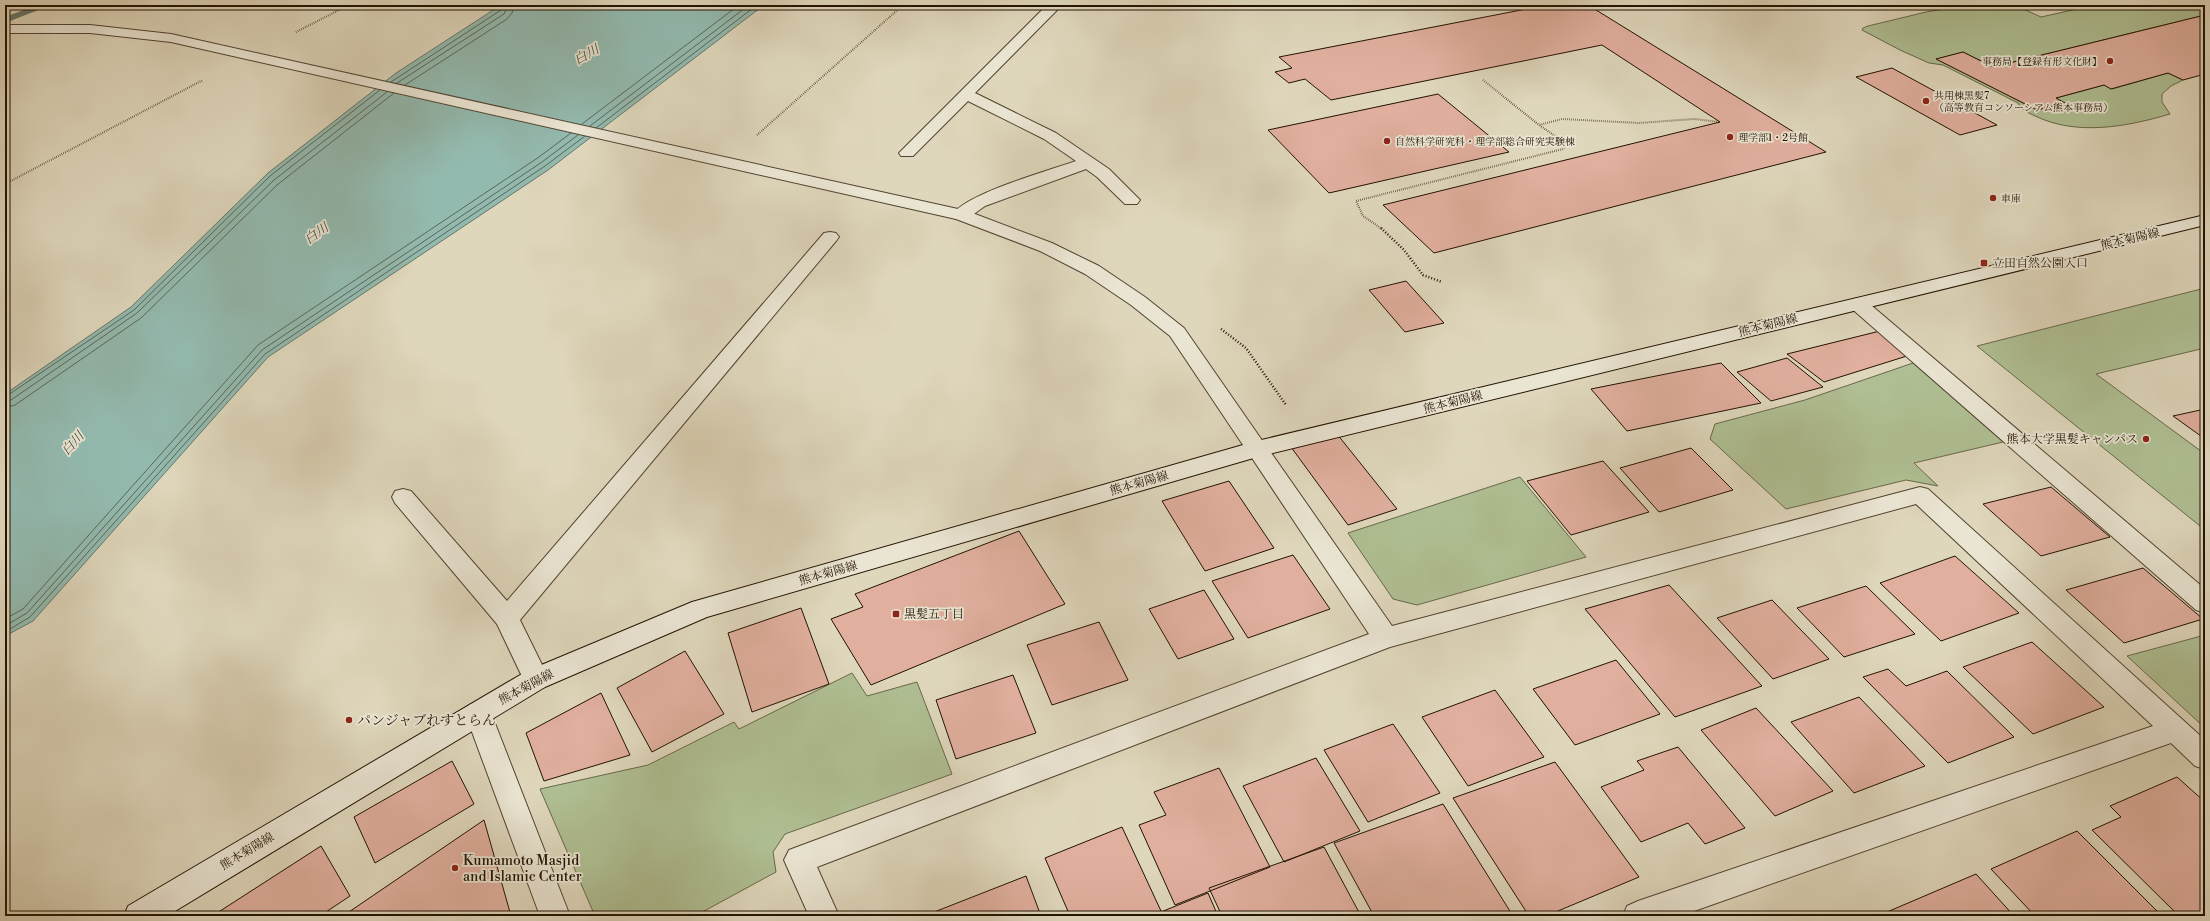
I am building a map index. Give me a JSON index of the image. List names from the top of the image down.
{
  "streets": {
    "street": ["熊本菊陽線"]
  },
  "water": ["白川"],
  "places": {
    "other": [
      "事務局【登録有形文化財】",
      "共用棟黒髪7 （高等教育コンソーシアム熊本事務局）",
      "理学部1・2号館",
      "自然科学研究科・理学部総合研究実験棟",
      "車庫",
      "熊本大学黒髪キャンパス",
      "パンジャブれすとらん",
      "Kumamoto Masjid and Islamic Center"
    ],
    "transit": ["立田自然公園入口", "黒髪五丁目"]
  }
}
